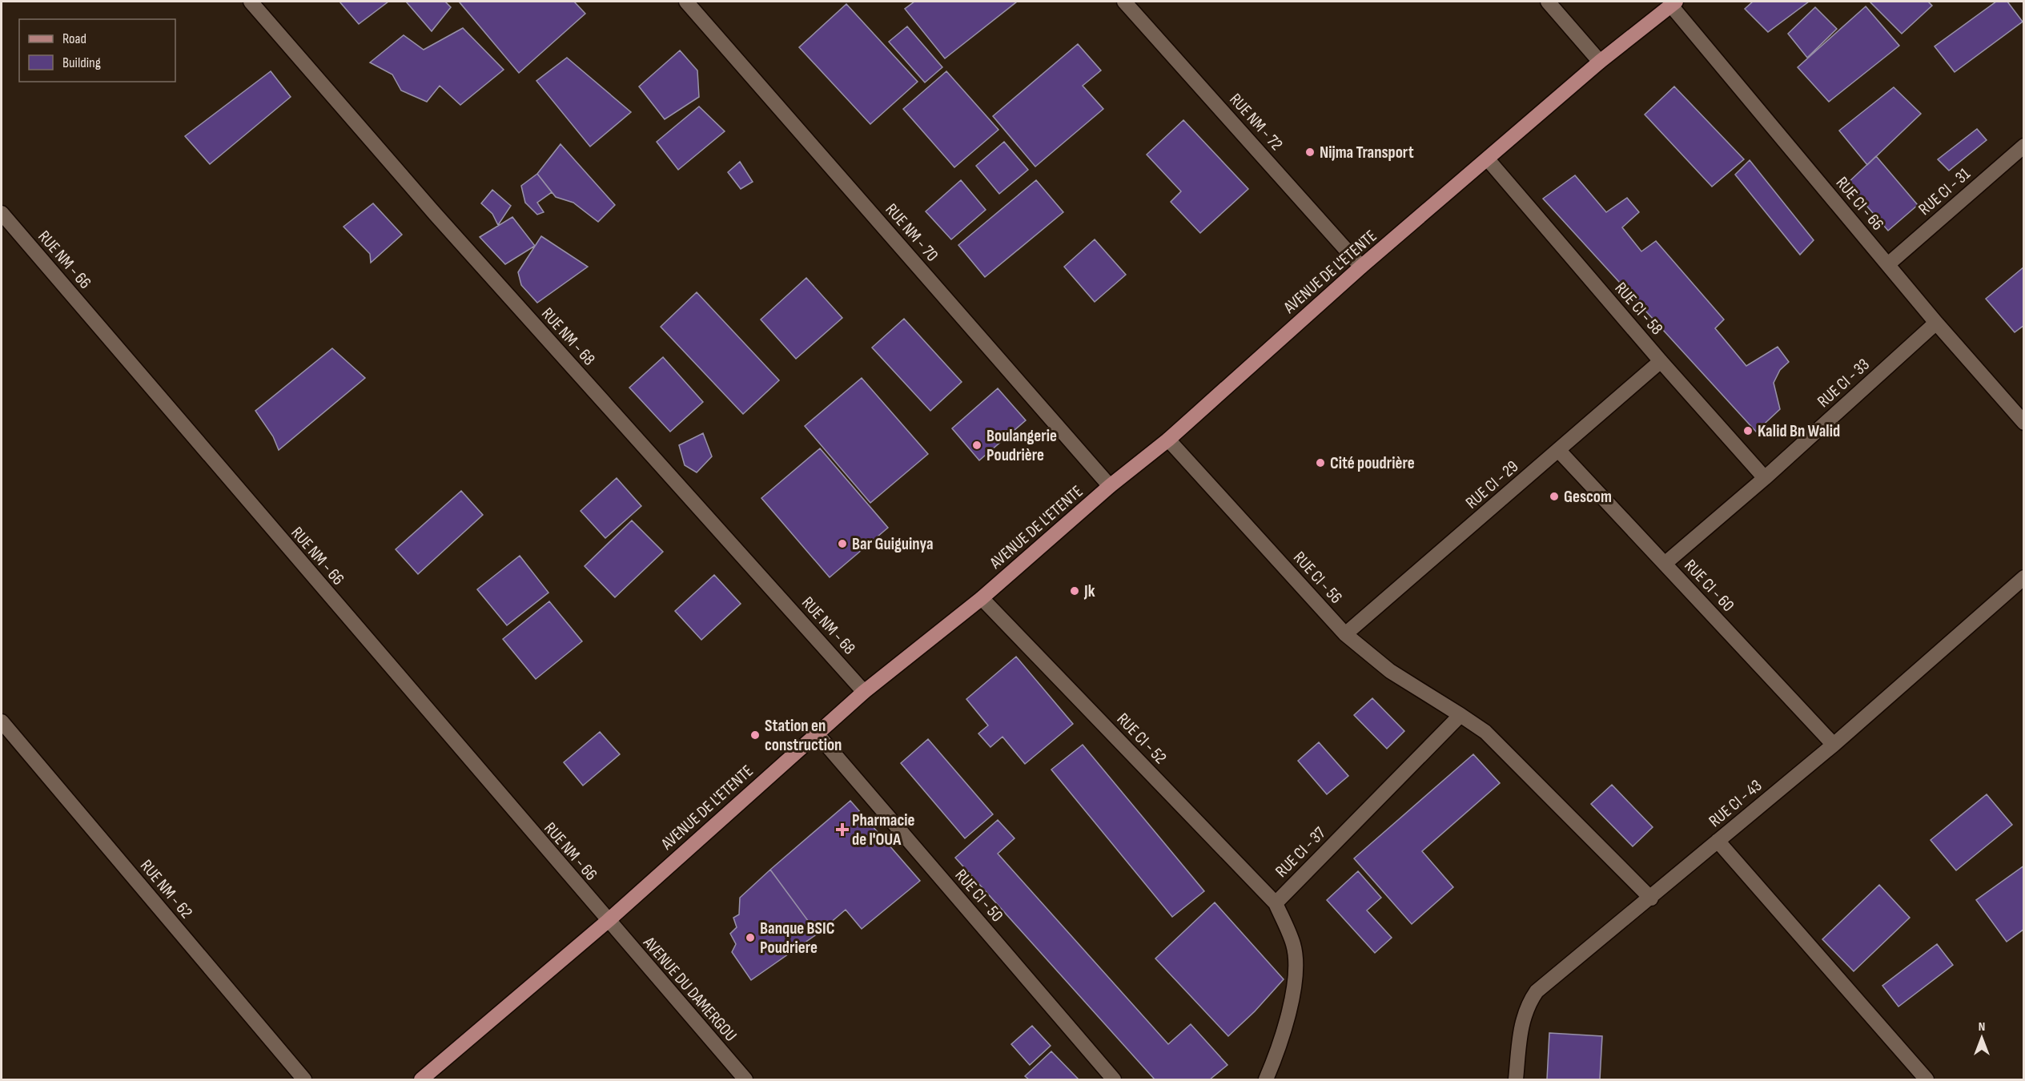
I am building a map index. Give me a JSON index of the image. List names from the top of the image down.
{
  "streets": {
    "main road": ["AVENUE DE L'ETENTE"],
    "street": [
      "RUE NM - 72",
      "RUE CI - 31",
      "RUE CI - 66",
      "RUE NM - 70",
      "RUE NM - 66",
      "RUE CI - 58",
      "RUE NM - 68",
      "RUE CI - 33",
      "RUE CI - 29",
      "RUE CI - 56",
      "RUE CI - 60",
      "RUE CI - 52",
      "RUE CI - 43",
      "RUE CI - 37",
      "RUE NM - 62",
      "RUE CI - 50",
      "AVENUE DU DAMERGOU"
    ]
  },
  "crossings": [
    ["RUE NM - 72", "AVENUE DE L'ETENTE"],
    ["RUE CI - 31", "RUE CI - 66"],
    ["RUE CI - 66", "AVENUE DE L'ETENTE"],
    ["RUE CI - 66", "RUE CI - 33"],
    ["RUE NM - 70", "AVENUE DE L'ETENTE"],
    ["RUE NM - 66", "AVENUE DE L'ETENTE"],
    ["RUE NM - 66", "AVENUE DU DAMERGOU"],
    ["AVENUE DE L'ETENTE", "RUE CI - 58"],
    ["AVENUE DE L'ETENTE", "RUE NM - 68"],
    ["AVENUE DE L'ETENTE", "RUE CI - 56"],
    ["AVENUE DE L'ETENTE", "RUE CI - 52"],
    ["AVENUE DE L'ETENTE", "RUE CI - 50"],
    ["AVENUE DE L'ETENTE", "AVENUE DU DAMERGOU"],
    ["RUE CI - 58", "RUE CI - 33"],
    ["RUE CI - 58", "RUE CI - 29"],
    ["RUE CI - 33", "RUE CI - 60"],
    ["RUE CI - 29", "RUE CI - 56"],
    ["RUE CI - 29", "RUE CI - 60"],
    ["RUE CI - 56", "RUE CI - 37"],
    ["RUE CI - 60", "RUE CI - 43"],
    ["RUE CI - 52", "RUE CI - 37"]
  ],
  "places": {
    "other": [
      "Nijma Transport",
      "Kalid Bn Walid",
      "Boulangerie Poudrière",
      "Cité poudrière",
      "Gescom",
      "Bar Guiguinya",
      "Jk",
      "Station en construction",
      "Banque BSIC Poudriere"
    ],
    "health": ["Pharmacie de l'OUA"]
  },
  "legend": ["Road", "Building"],
  "north": "top"
}
